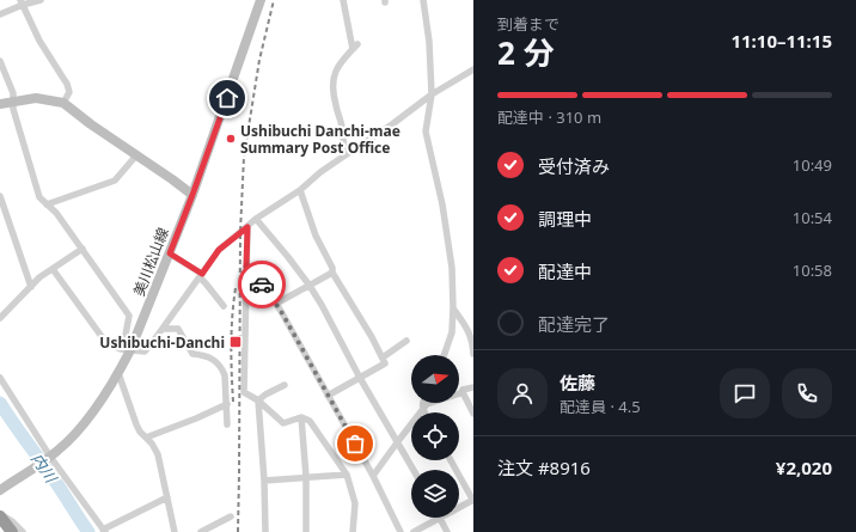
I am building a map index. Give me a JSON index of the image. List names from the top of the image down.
{
  "streets": {
    "main road": ["美川松山線"]
  },
  "water": ["内川"],
  "places": {
    "other": ["Ushibuchi Danchi-mae Summary Post Office"],
    "transit": ["Ushibuchi-Danchi"]
  },
  "north": "right",
  "page": {
    "heading": ["2 分", "到着まで", "11:10–11:15"],
    "panel": [
      "佐藤",
      "配達員 · 4.5",
      "注文 #8916",
      "¥2,020"
    ],
    "bar": "配達中 · 310 m",
    "list": [
      ["受付済み", "10:49"],
      ["調理中", "10:54"],
      ["配達中", "10:58"],
      "配達完了"
    ]
  }
}
